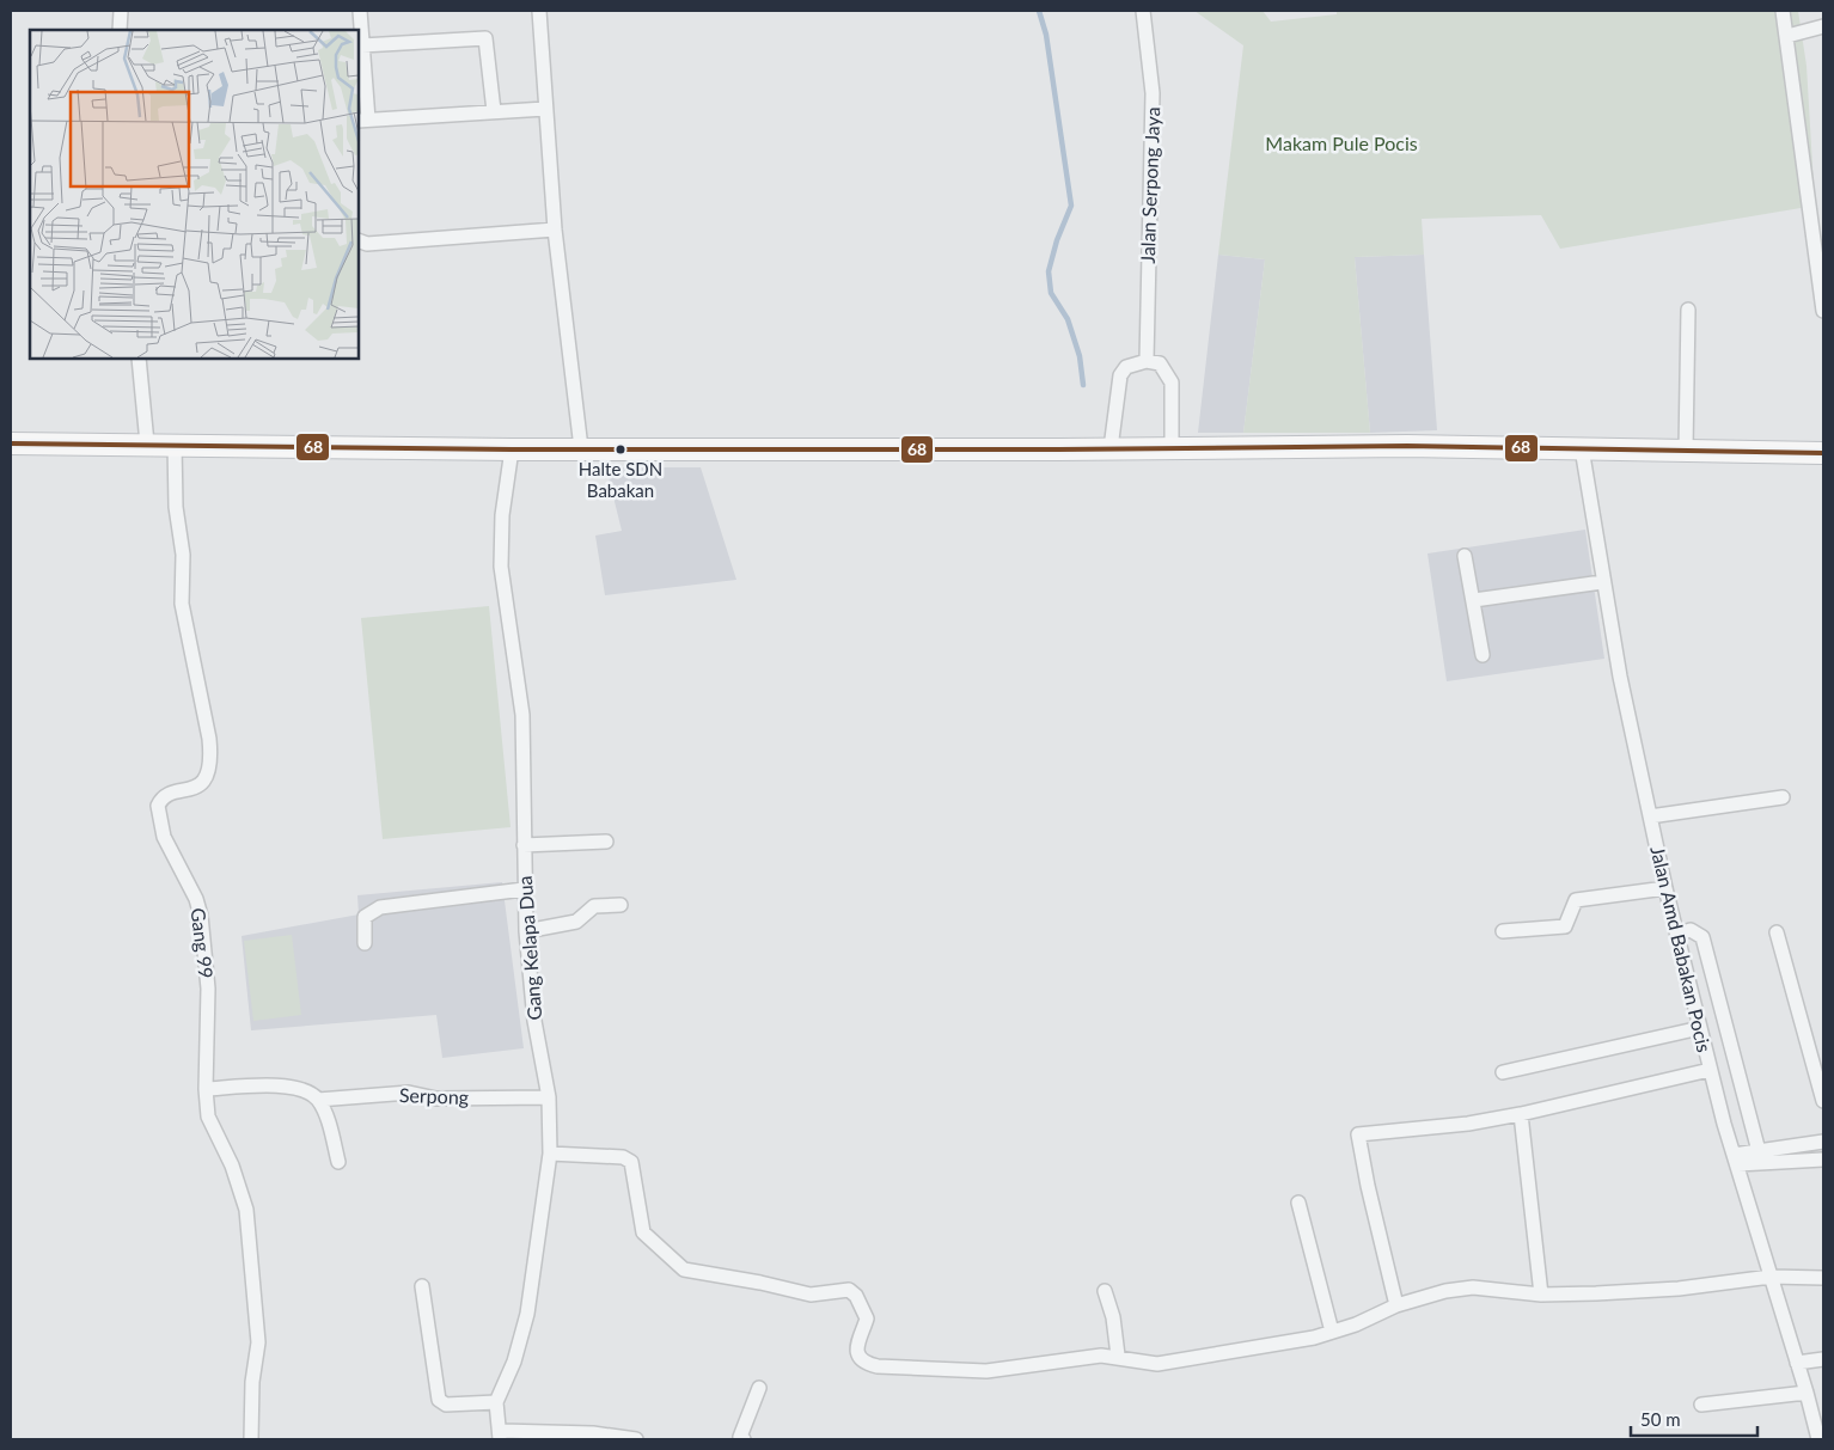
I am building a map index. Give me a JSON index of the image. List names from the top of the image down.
{
  "streets": {
    "street": [
      "Jalan Serpong Jaya",
      "Gang 99",
      "Gang Kelapa Dua",
      "Jalan Amd Babakan Pocis",
      "Serpong"
    ]
  },
  "crossings": [
    ["Gang Kelapa Dua", "Serpong"]
  ],
  "parks": ["Makam Pule Pocis"],
  "places": ["Halte SDN Babakan"],
  "lines": ["transit line 68"],
  "scale_bar": "50 m"
}
